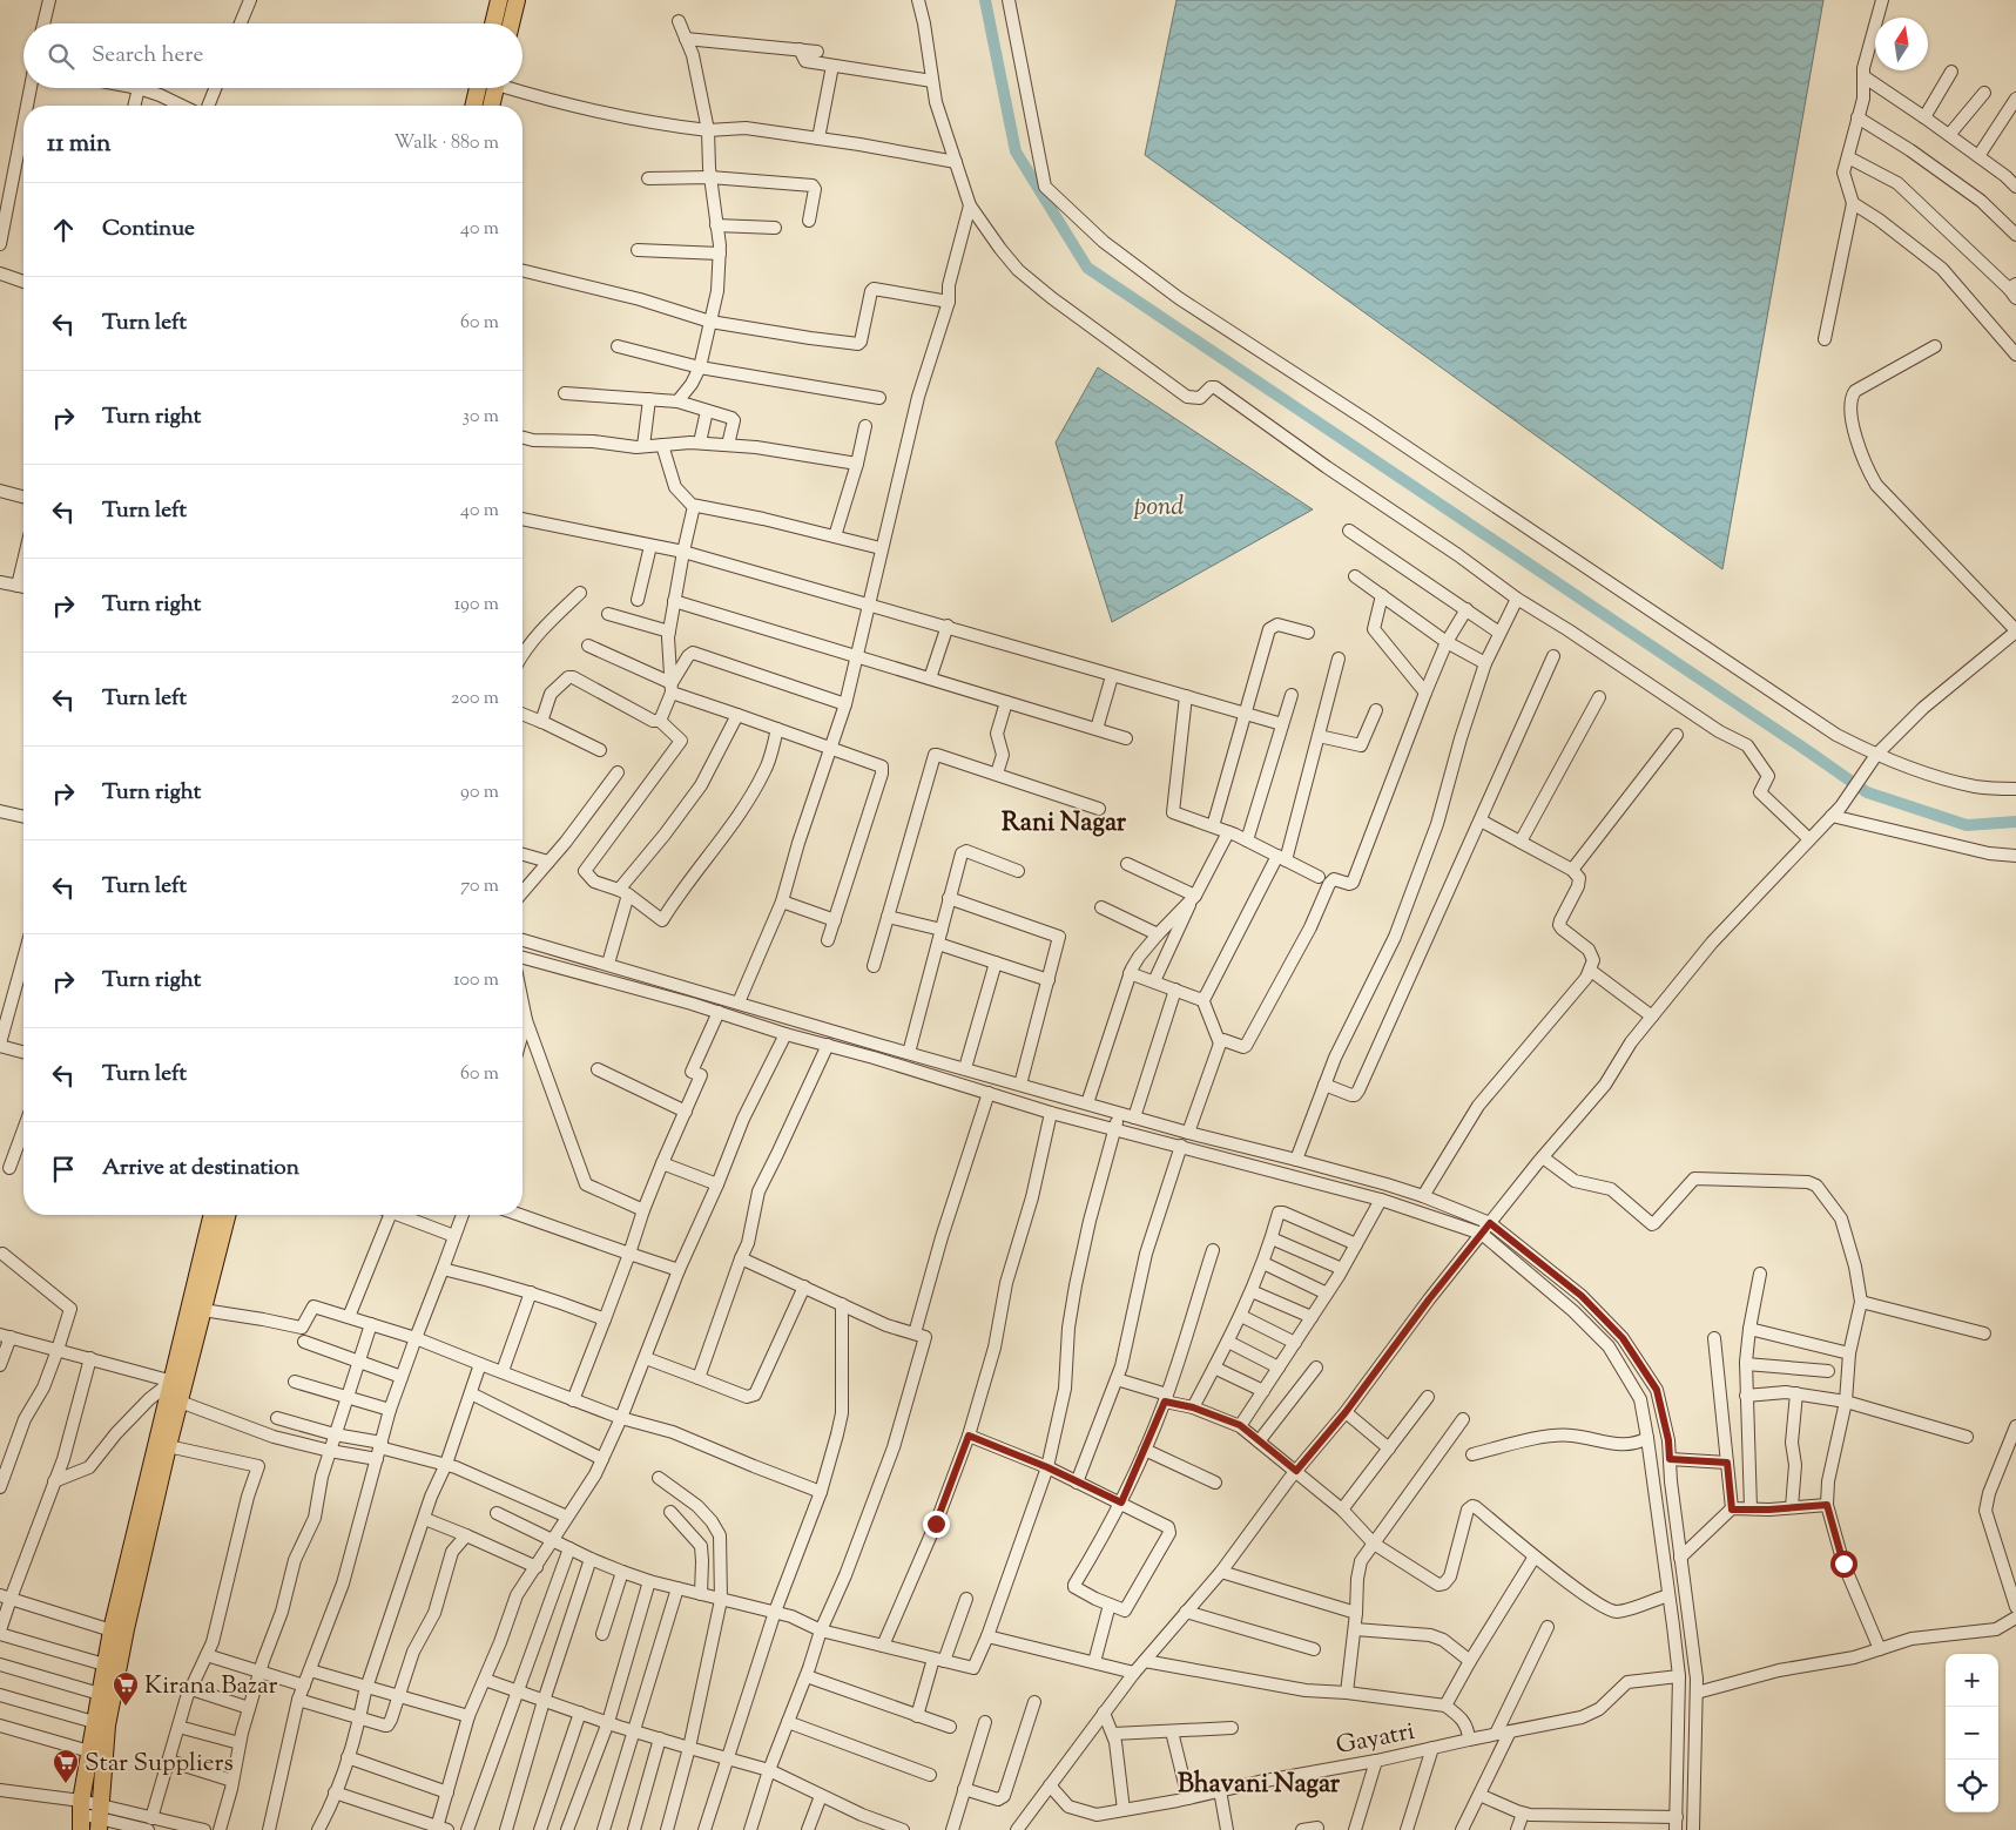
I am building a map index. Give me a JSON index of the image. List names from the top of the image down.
{
  "streets": {
    "street": ["Gayatri"]
  },
  "districts": ["Rani Nagar", "Bhavani Nagar"],
  "water": ["pond"],
  "places": {
    "supermarket": ["Kirana Bazar", "Star Suppliers"]
  },
  "north": "top",
  "page": {
    "search": "Search here",
    "heading": ["11 min", "Walk · 880 m"],
    "list": [
      ["Continue", "40 m"],
      ["Turn left", "60 m"],
      ["Turn right", "30 m"],
      ["Turn left", "40 m"],
      ["Turn right", "190 m"],
      ["Turn left", "200 m"],
      ["Turn right", "90 m"],
      ["Turn left", "70 m"],
      ["Turn right", "100 m"],
      ["Turn left", "60 m"],
      "Arrive at destination"
    ],
    "map_buttons": ["+", "−"]
  }
}
